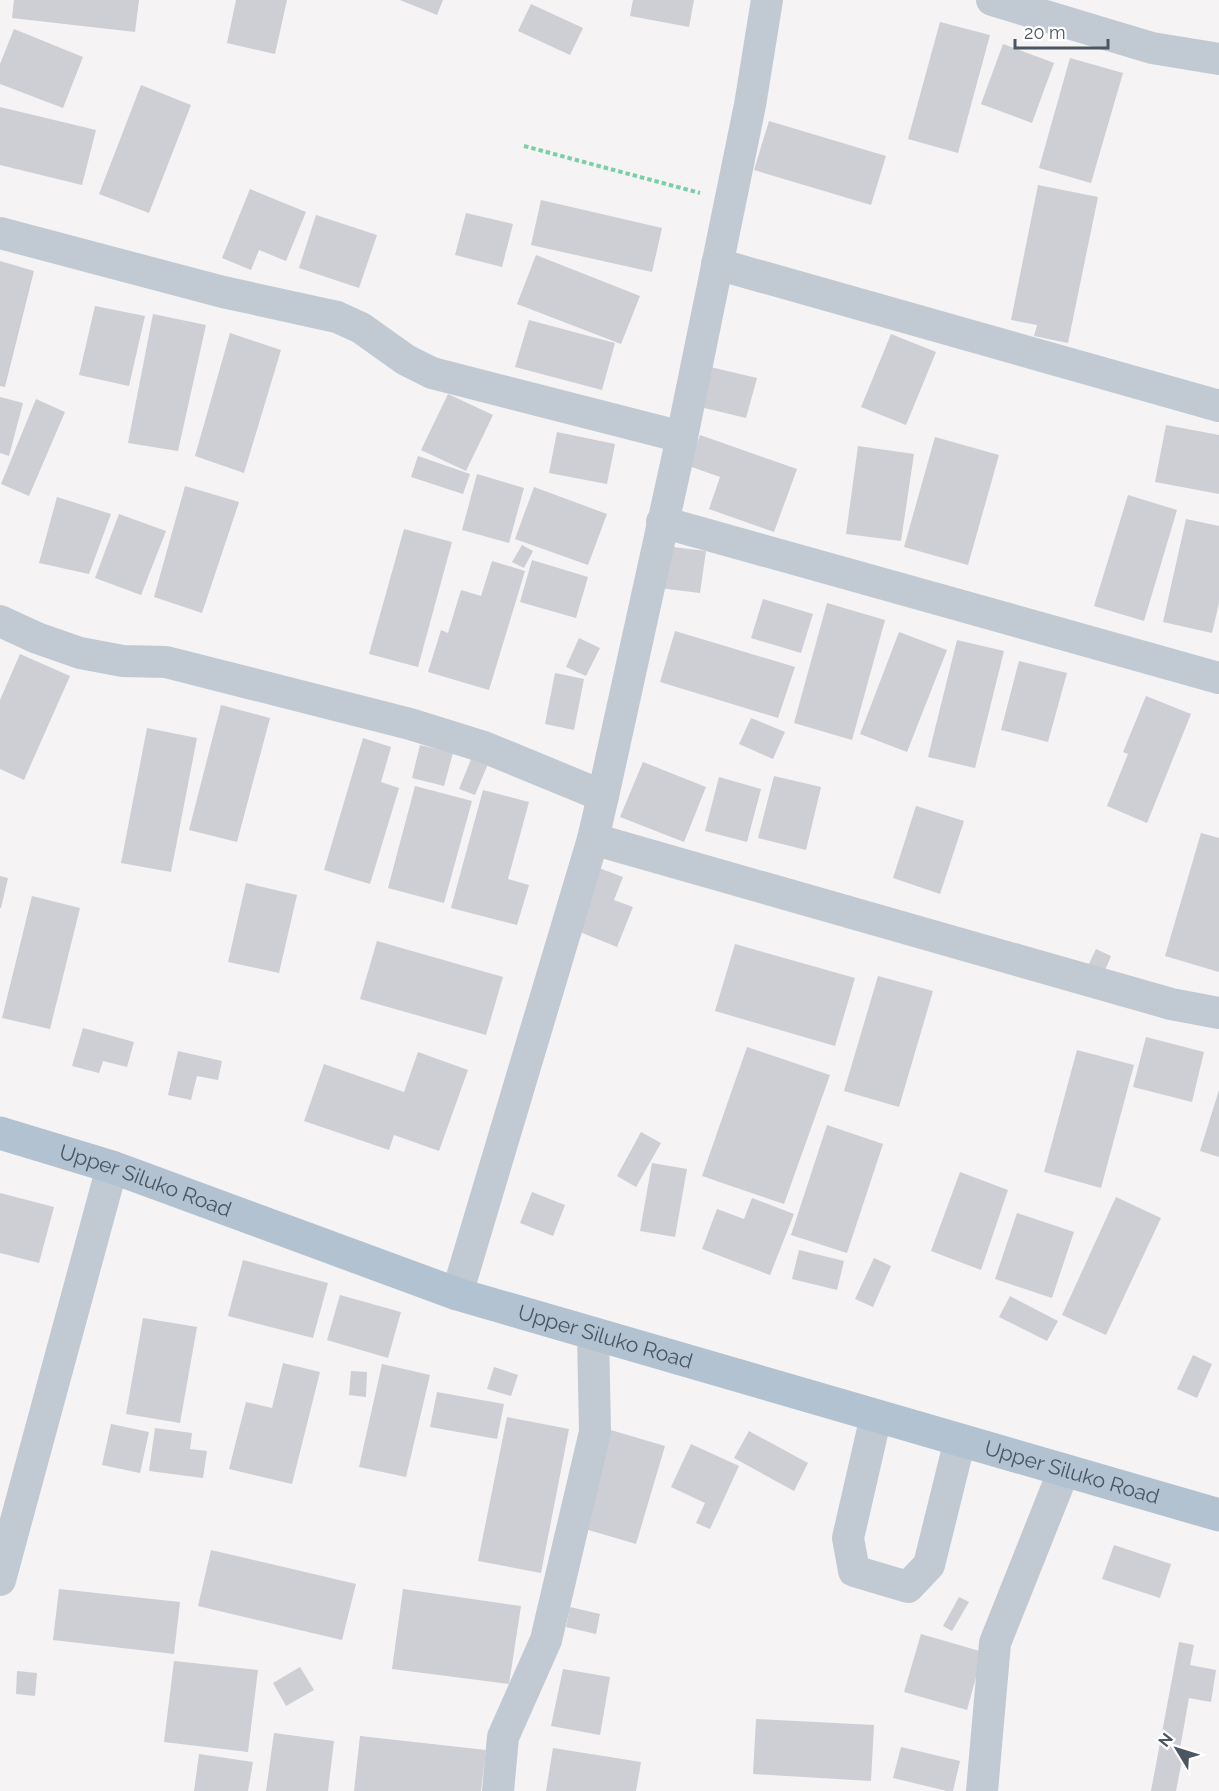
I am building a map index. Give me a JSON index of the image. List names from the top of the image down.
{
  "streets": {
    "main road": ["Upper Siluko Road"]
  },
  "scale_bar": "20 m",
  "north": "top left"
}
